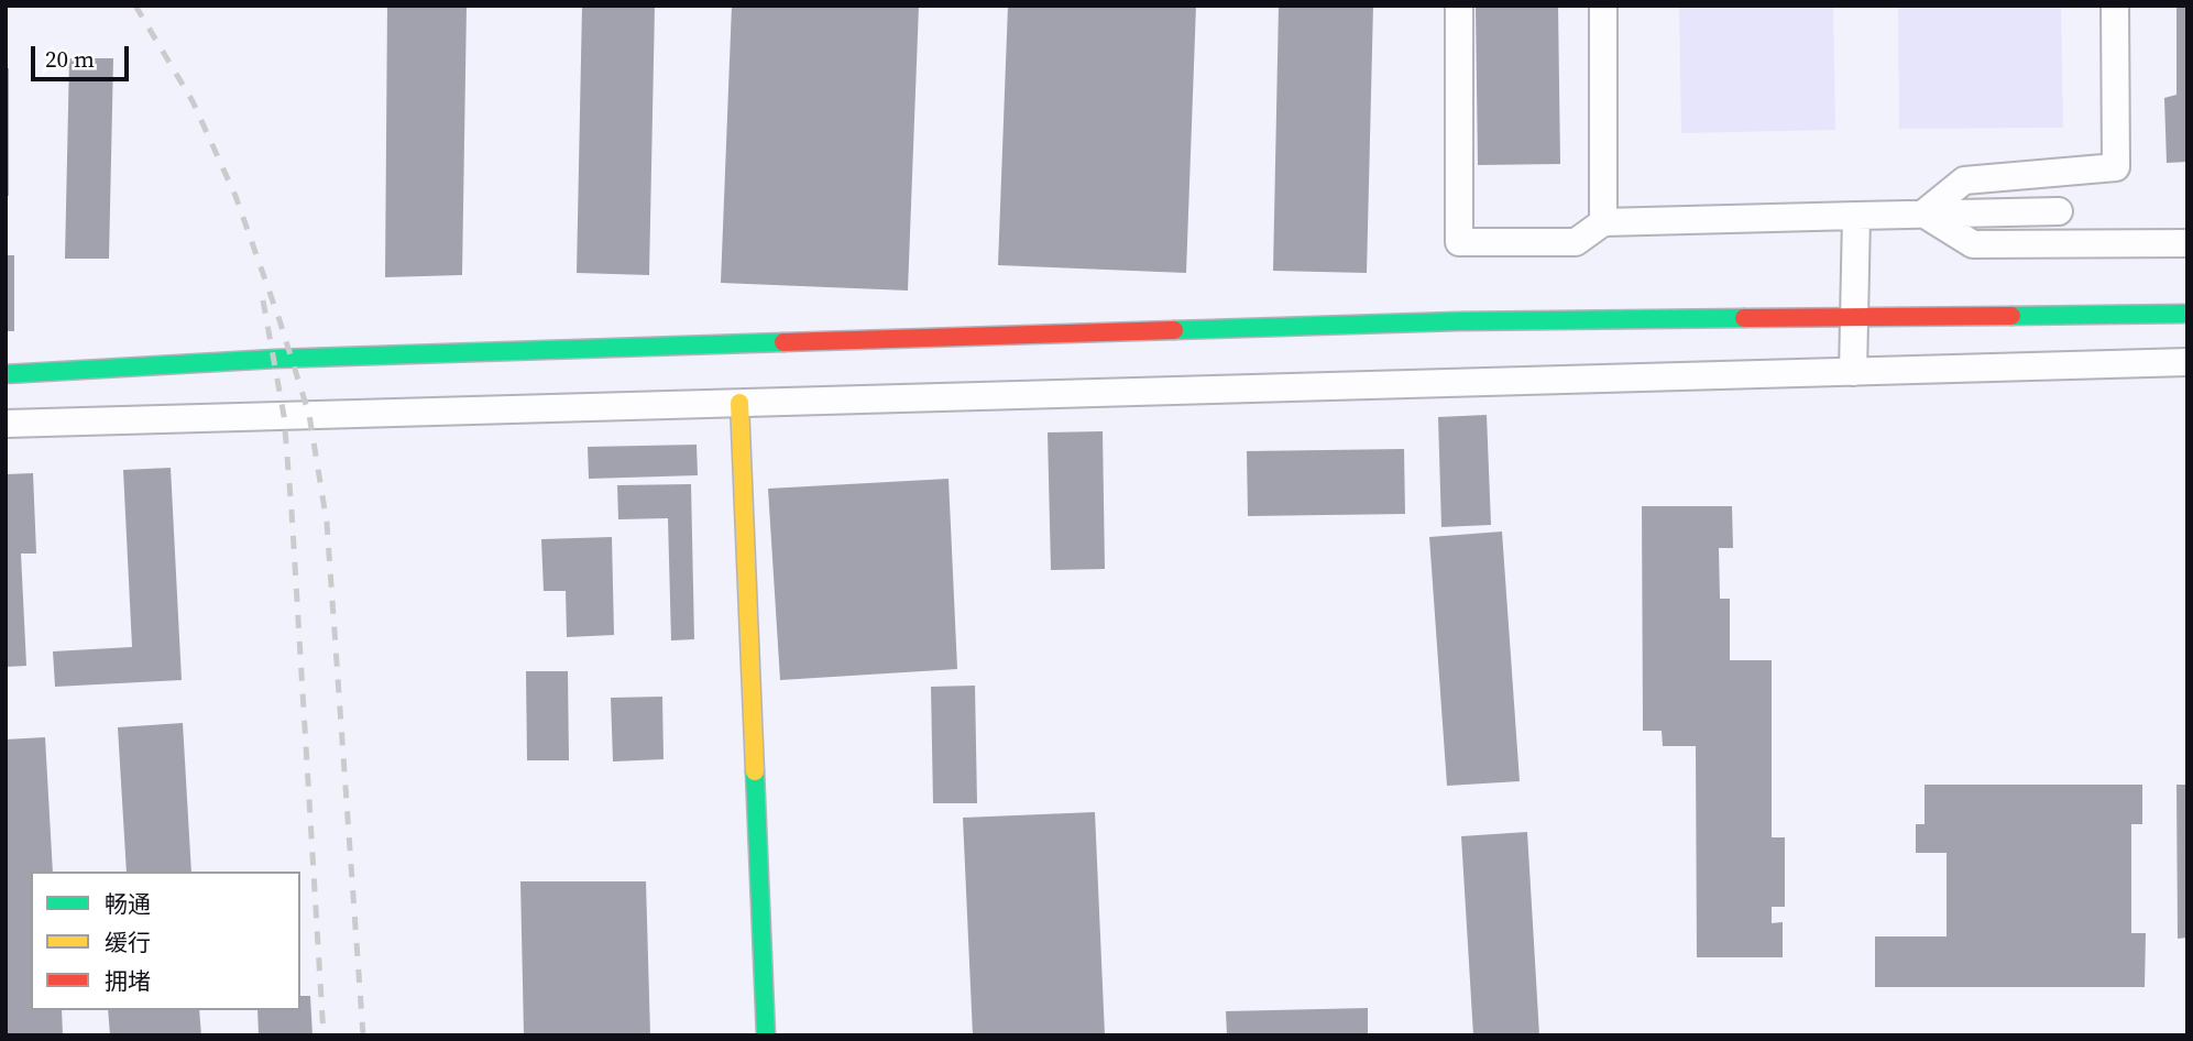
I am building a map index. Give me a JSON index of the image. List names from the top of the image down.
{
  "legend": ["畅通", "缓行", "拥堵"],
  "scale_bar": "20 m"
}
